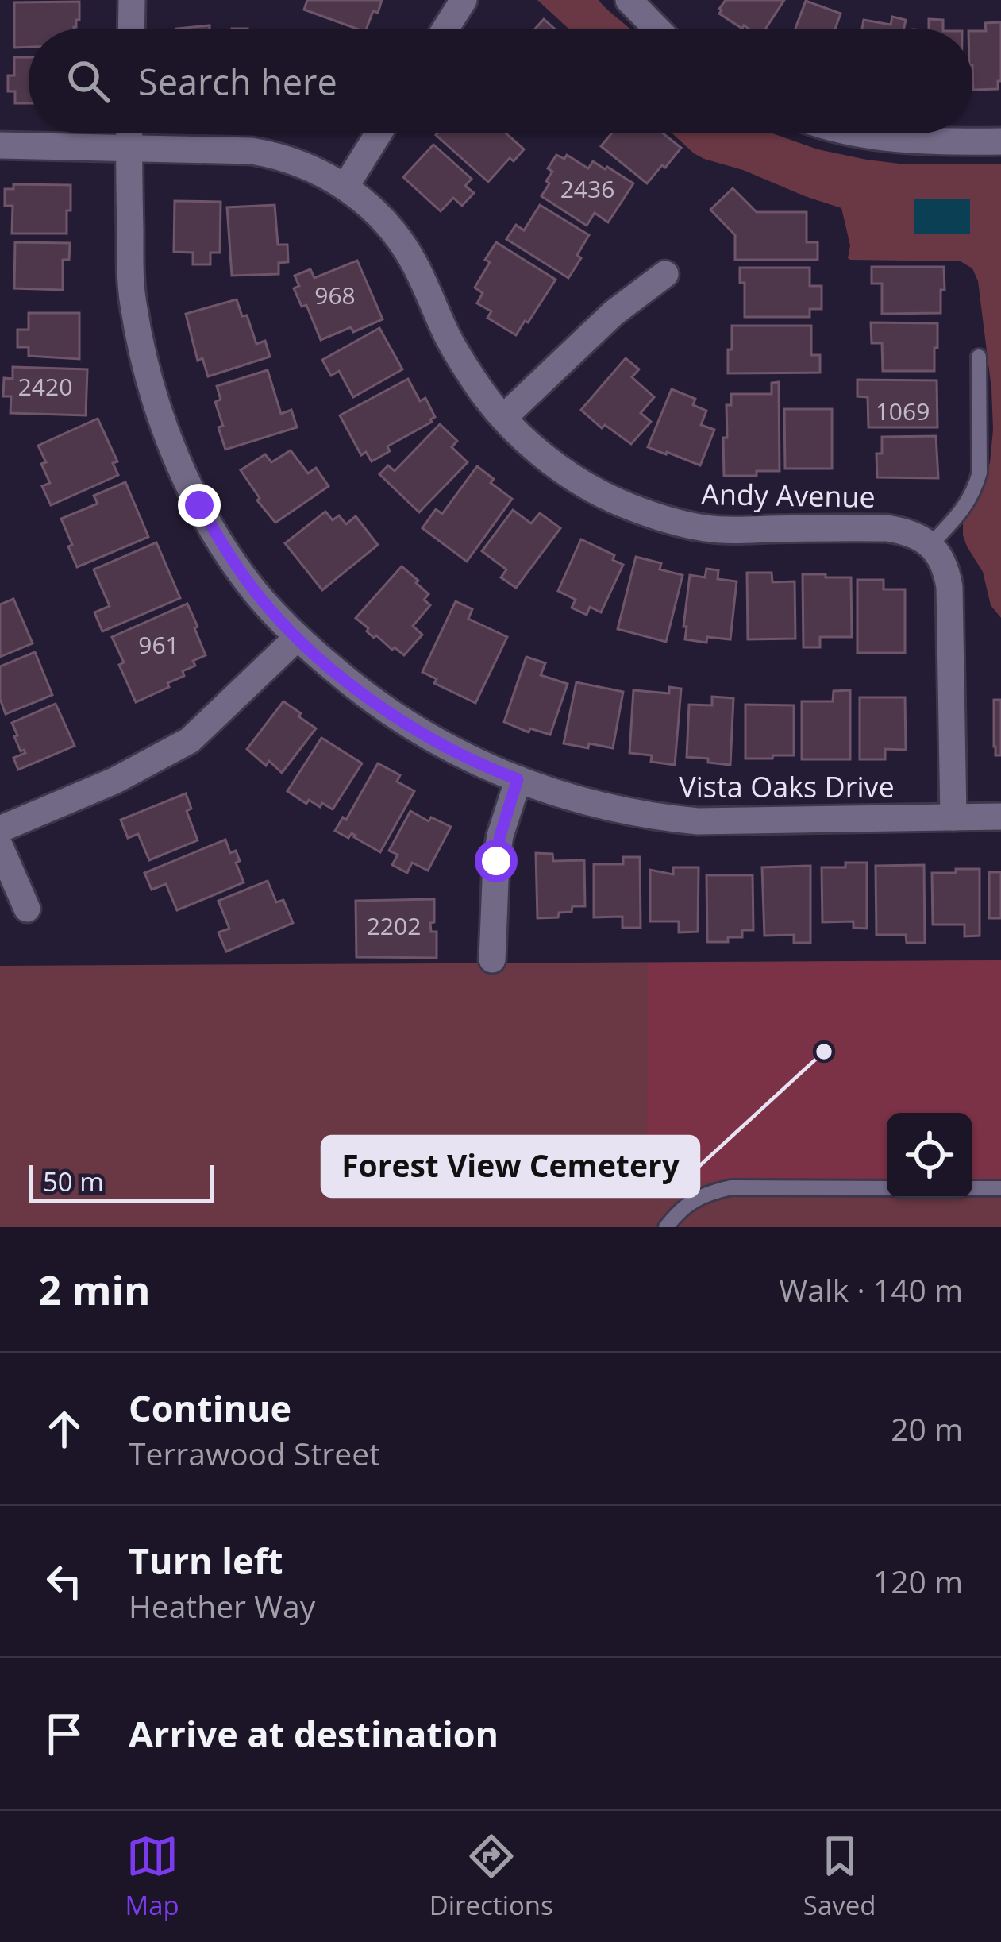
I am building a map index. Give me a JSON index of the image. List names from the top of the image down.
{
  "streets": {
    "street": ["Andy Avenue", "Vista Oaks Drive"]
  },
  "crossings": [
    ["Andy Avenue", "Vista Oaks Drive"]
  ],
  "places": ["Forest View Cemetery"],
  "house_numbers": [
    "2436",
    "968",
    "2420",
    "1069",
    "961",
    "2202"
  ],
  "scale_bar": "50 m",
  "page": {
    "search": "Search here",
    "scale": "50 m",
    "heading": ["2 min", "Walk · 140 m"],
    "list": [
      ["Continue", "Terrawood Street", "20 m"],
      ["Turn left", "Heather Way", "120 m"],
      "Arrive at destination"
    ],
    "nav": ["Map", "Directions", "Saved"]
  }
}
